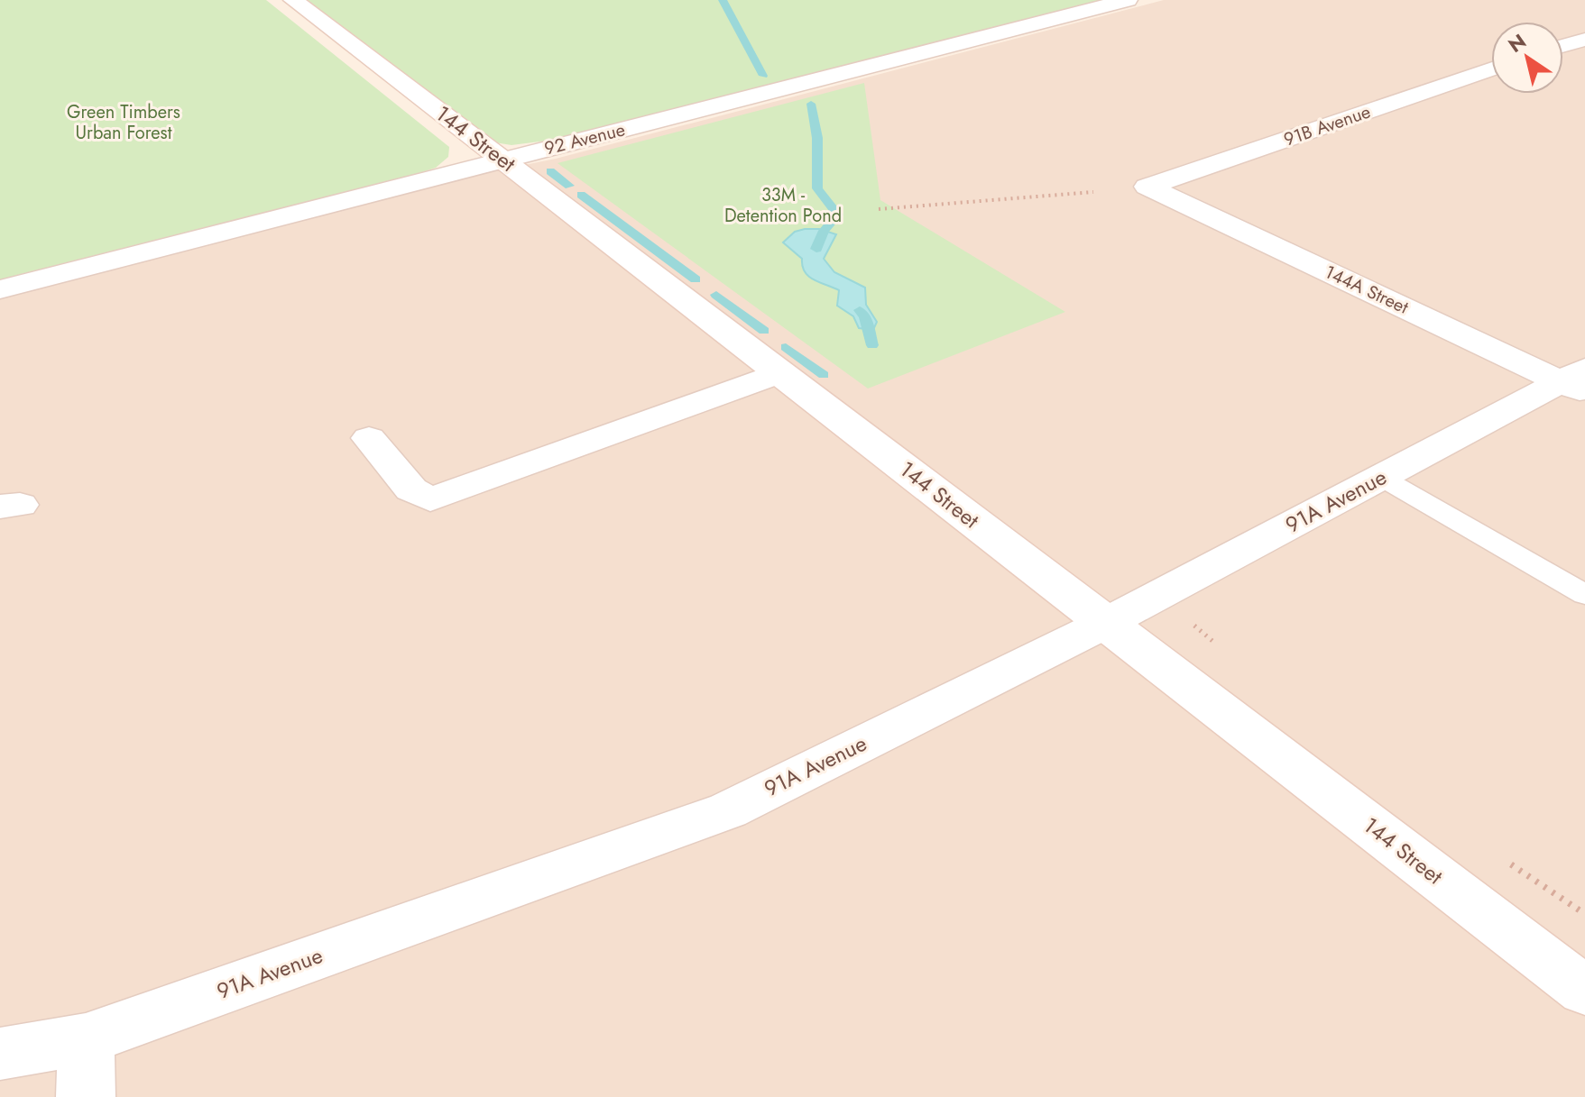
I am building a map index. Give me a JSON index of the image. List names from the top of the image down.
{
  "streets": {
    "street": [
      "91B Avenue",
      "144 Street",
      "92 Avenue",
      "144A Street",
      "91A Avenue"
    ]
  },
  "crossings": [
    ["91B Avenue", "144A Street"],
    ["144 Street", "92 Avenue"],
    ["144 Street", "91A Avenue"],
    ["144A Street", "91A Avenue"]
  ],
  "parks": ["Green Timbers Urban Forest", "33M - Detention Pond"],
  "north": "top left"
}
